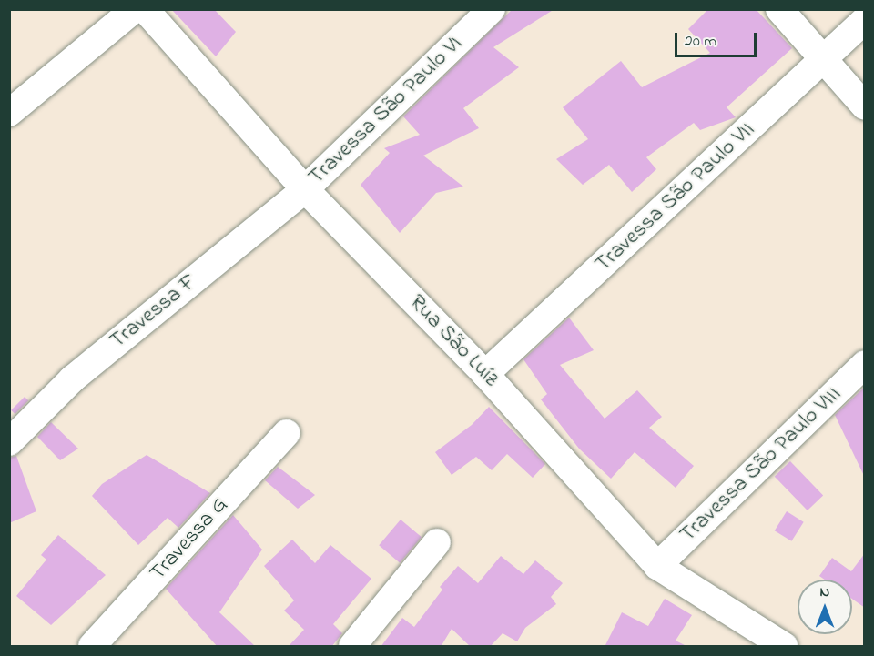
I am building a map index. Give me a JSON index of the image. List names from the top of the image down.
{
  "streets": {
    "street": [
      "Travessa São Paulo VI",
      "Travessa São Paulo VII",
      "Travessa F",
      "Rua São Luíz",
      "Travessa São Paulo VIII",
      "Travessa G"
    ]
  },
  "crossings": [
    ["Travessa São Paulo VI", "Travessa F"],
    ["Travessa São Paulo VI", "Rua São Luíz"],
    ["Travessa São Paulo VII", "Rua São Luíz"],
    ["Travessa F", "Rua São Luíz"],
    ["Rua São Luíz", "Travessa São Paulo VIII"]
  ],
  "scale_bar": "20 m",
  "north": "top"
}
